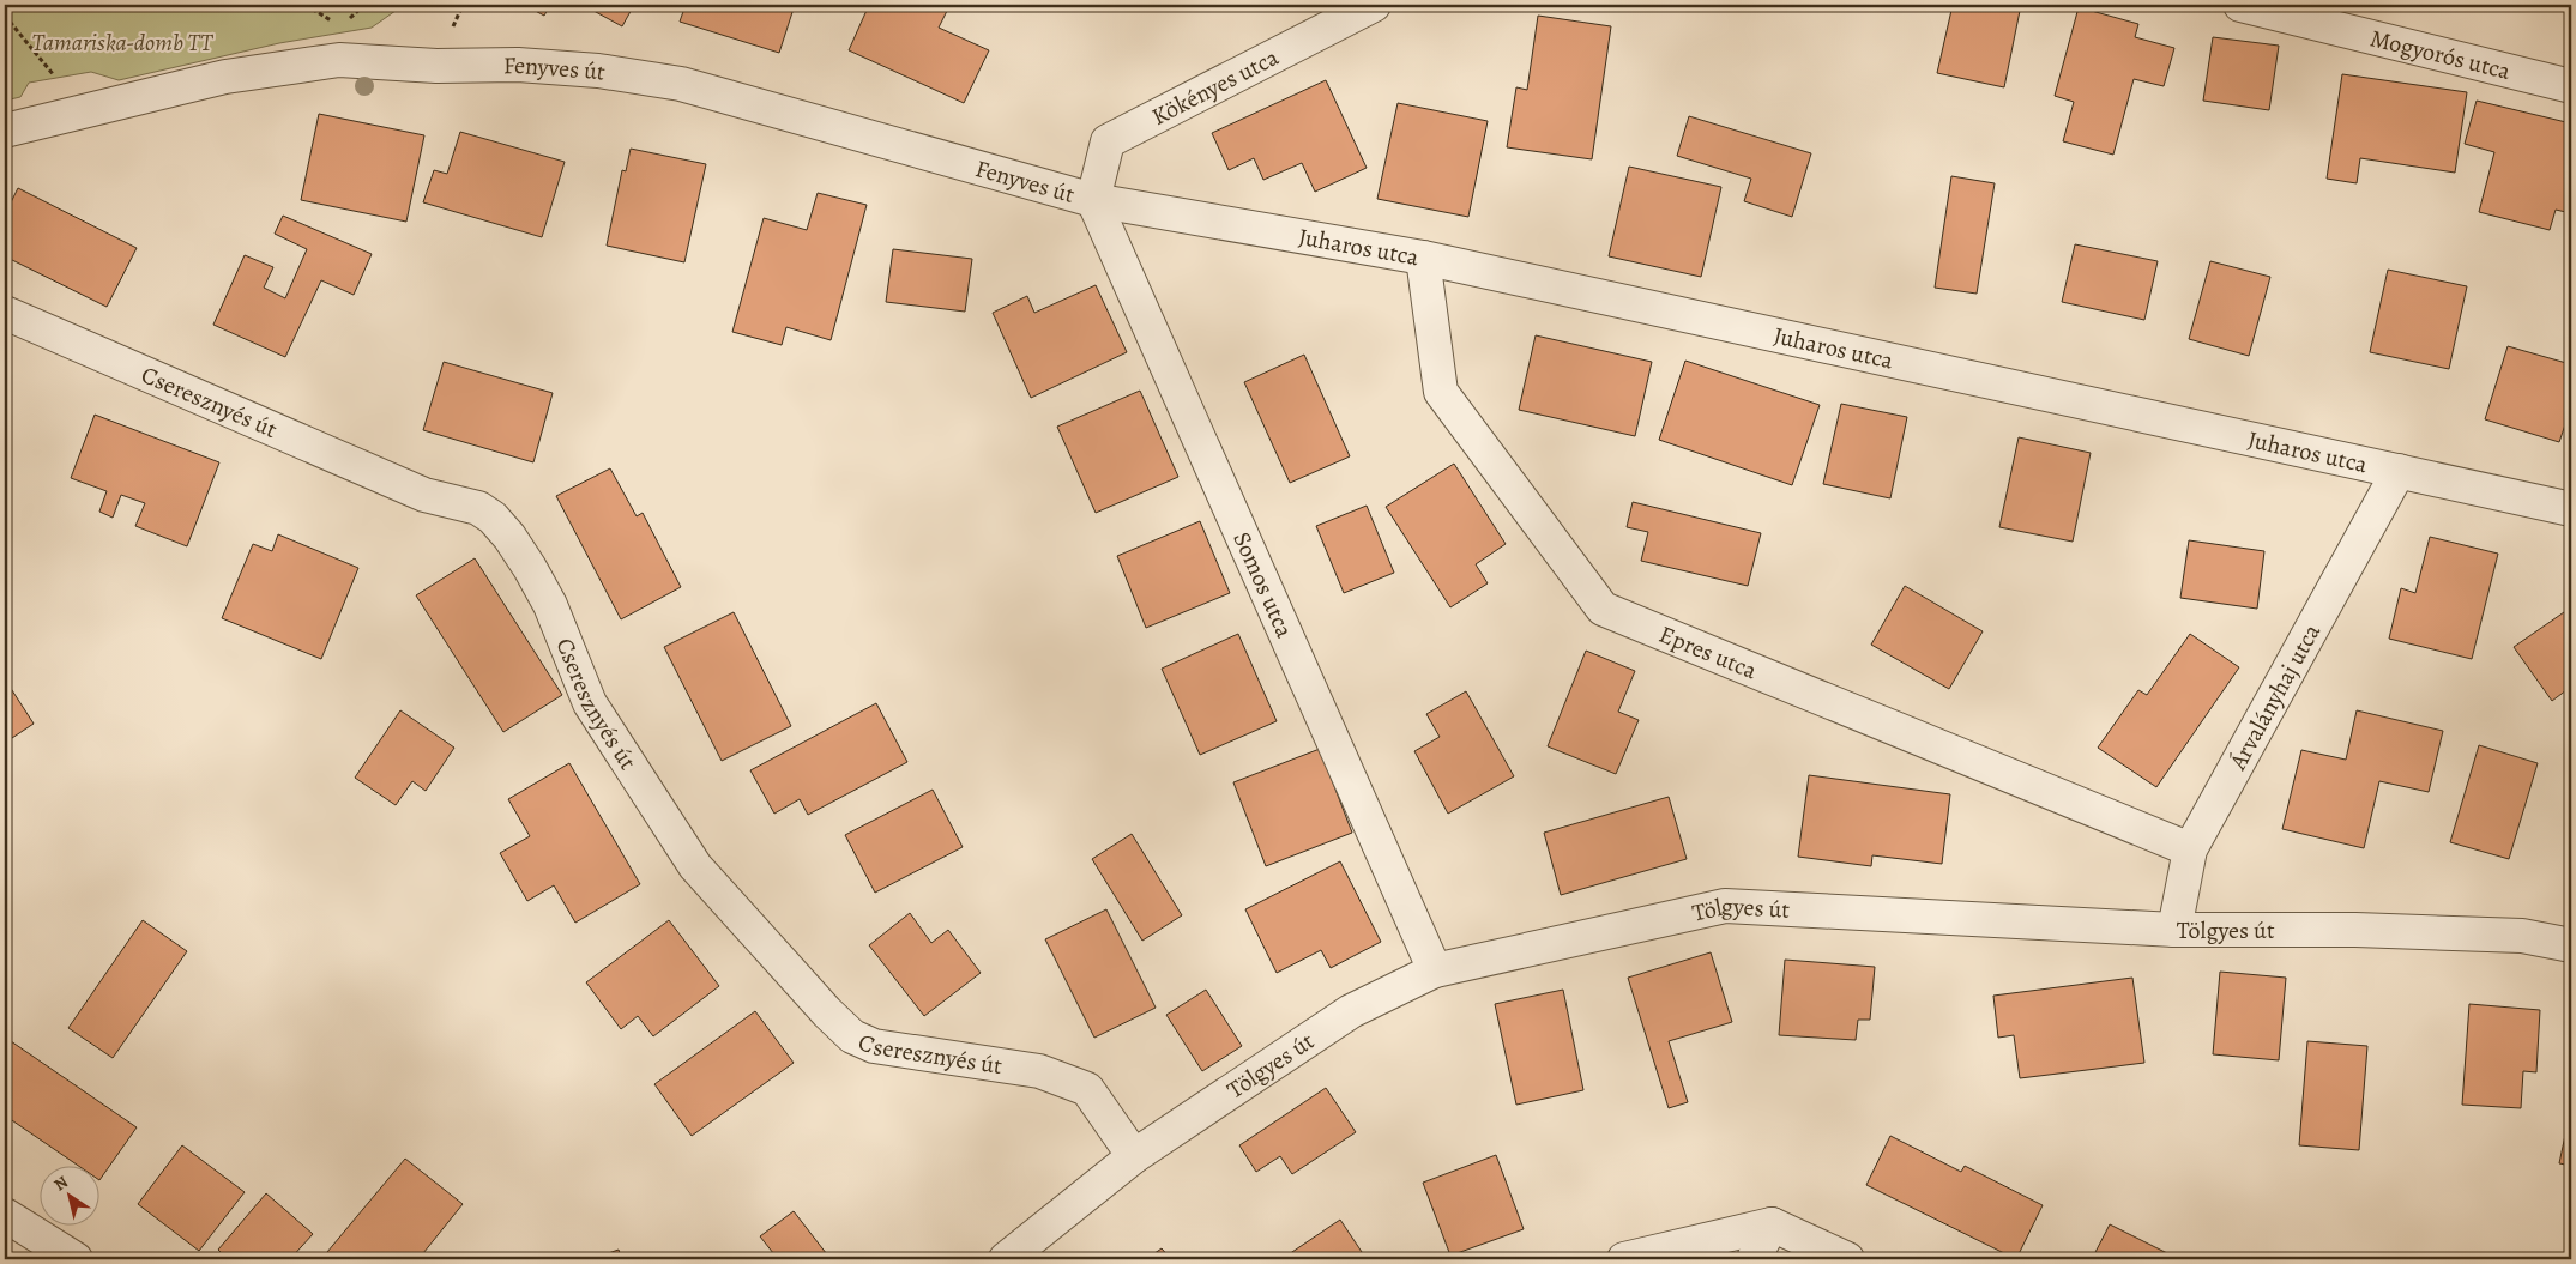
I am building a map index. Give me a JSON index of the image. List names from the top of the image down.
{
  "streets": {
    "street": [
      "Mogyorós utca",
      "Fenyves út",
      "Kökényes utca",
      "Juharos utca",
      "Cseresznyés út",
      "Somos utca",
      "Epres utca",
      "Árvalányhaj utca",
      "Tölgyes út"
    ]
  },
  "crossings": [
    ["Fenyves út", "Kökényes utca"],
    ["Fenyves út", "Juharos utca"],
    ["Fenyves út", "Somos utca"],
    ["Kökényes utca", "Juharos utca"],
    ["Kökényes utca", "Somos utca"],
    ["Juharos utca", "Somos utca"],
    ["Juharos utca", "Epres utca"],
    ["Juharos utca", "Árvalányhaj utca"],
    ["Cseresznyés út", "Tölgyes út"],
    ["Somos utca", "Tölgyes út"],
    ["Epres utca", "Árvalányhaj utca"],
    ["Árvalányhaj utca", "Tölgyes út"]
  ],
  "parks": ["Tamariska-domb TT"],
  "north": "top left"
}
